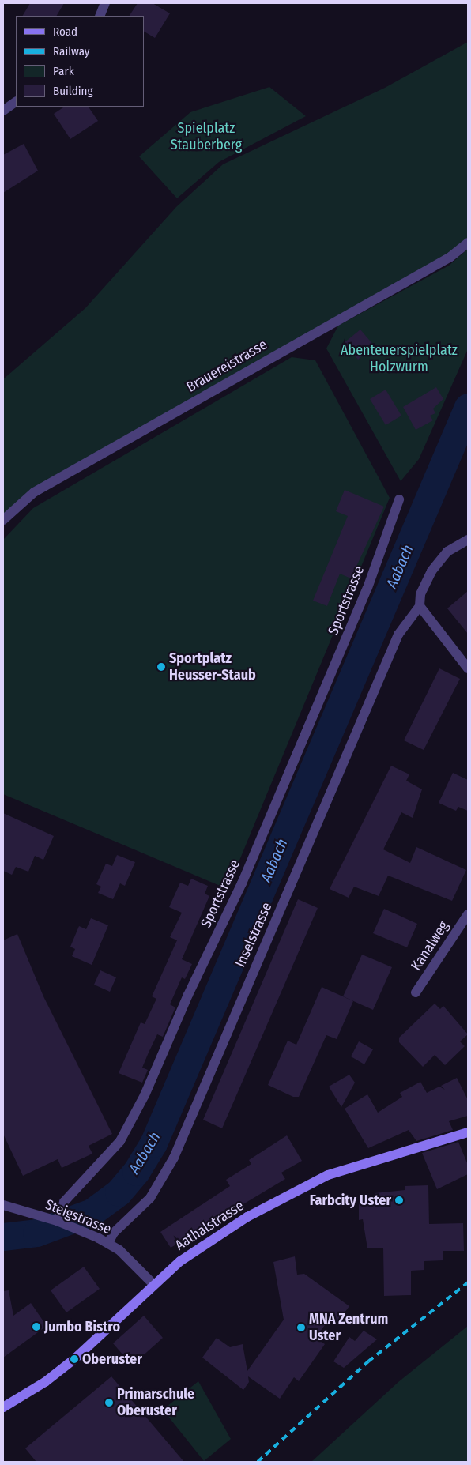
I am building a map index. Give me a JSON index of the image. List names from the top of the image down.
{
  "streets": {
    "main road": ["Aathalstrasse"],
    "street": [
      "Brauereistrasse",
      "Sportstrasse",
      "Inselstrasse",
      "Kanalweg",
      "Steigstrasse"
    ]
  },
  "crossings": [
    ["Sportstrasse", "Steigstrasse"],
    ["Inselstrasse", "Steigstrasse"],
    ["Steigstrasse", "Aathalstrasse"]
  ],
  "water": ["Aabach"],
  "parks": ["Spielplatz Stauberberg", "Abenteuerspielplatz Holzwurm"],
  "places": [
    "Sportplatz Heusser-Staub",
    "Farbcity Uster",
    "Jumbo Bistro",
    "MNA Zentrum Uster",
    "Oberuster",
    "Primarschule Oberuster"
  ],
  "legend": [
    "Road",
    "Railway",
    "Park",
    "Building"
  ]
}
